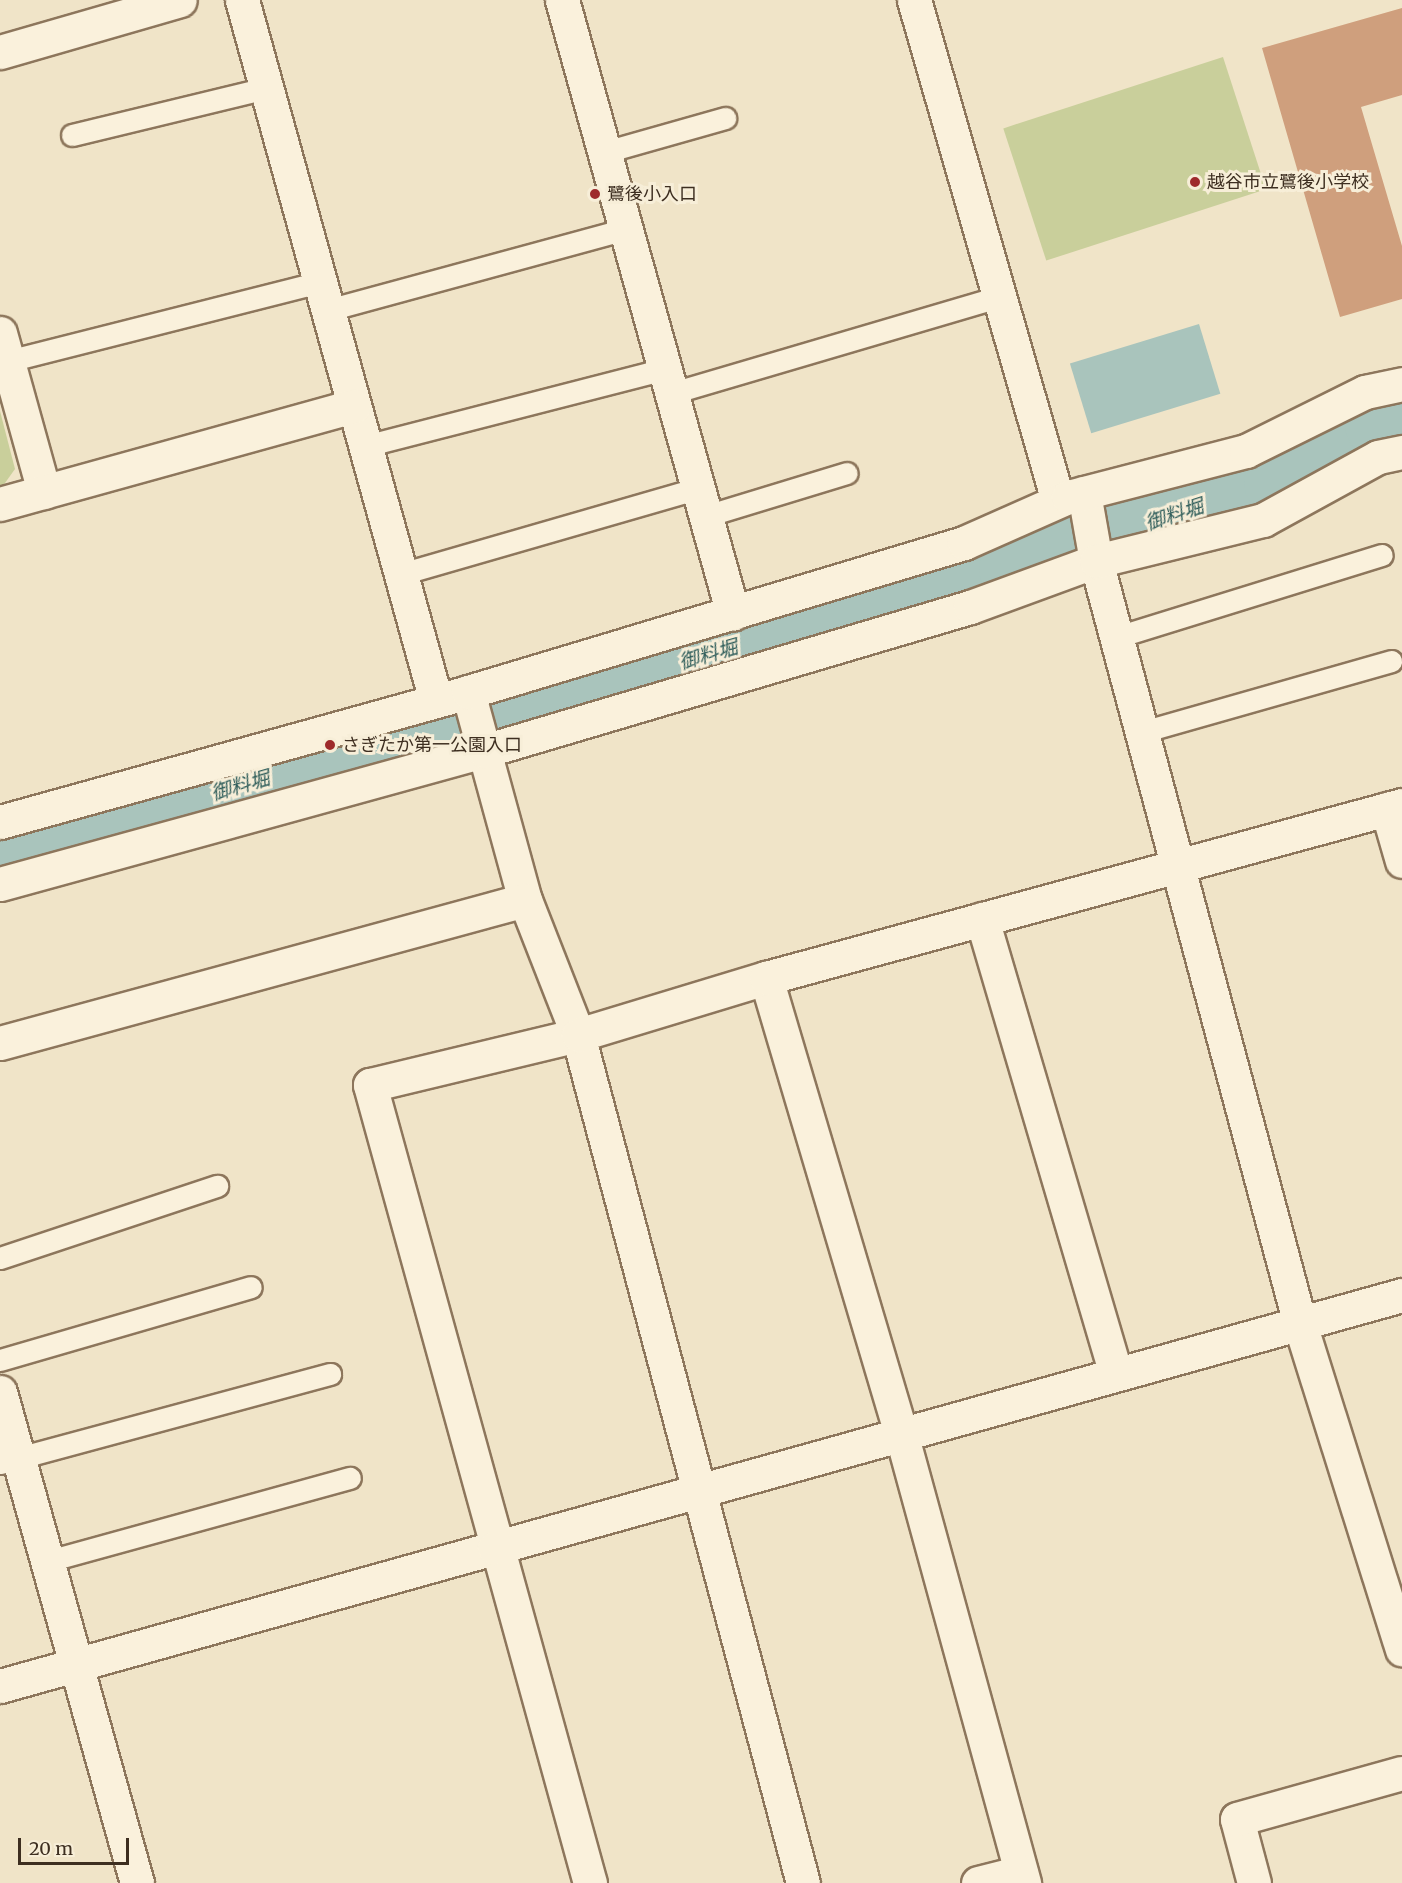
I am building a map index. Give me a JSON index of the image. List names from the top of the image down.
{
  "water": ["御料堀"],
  "places": ["越谷市立鷺後小学校", "鷺後小入口", "さぎたか第一公園入口"],
  "scale_bar": "20 m"
}
